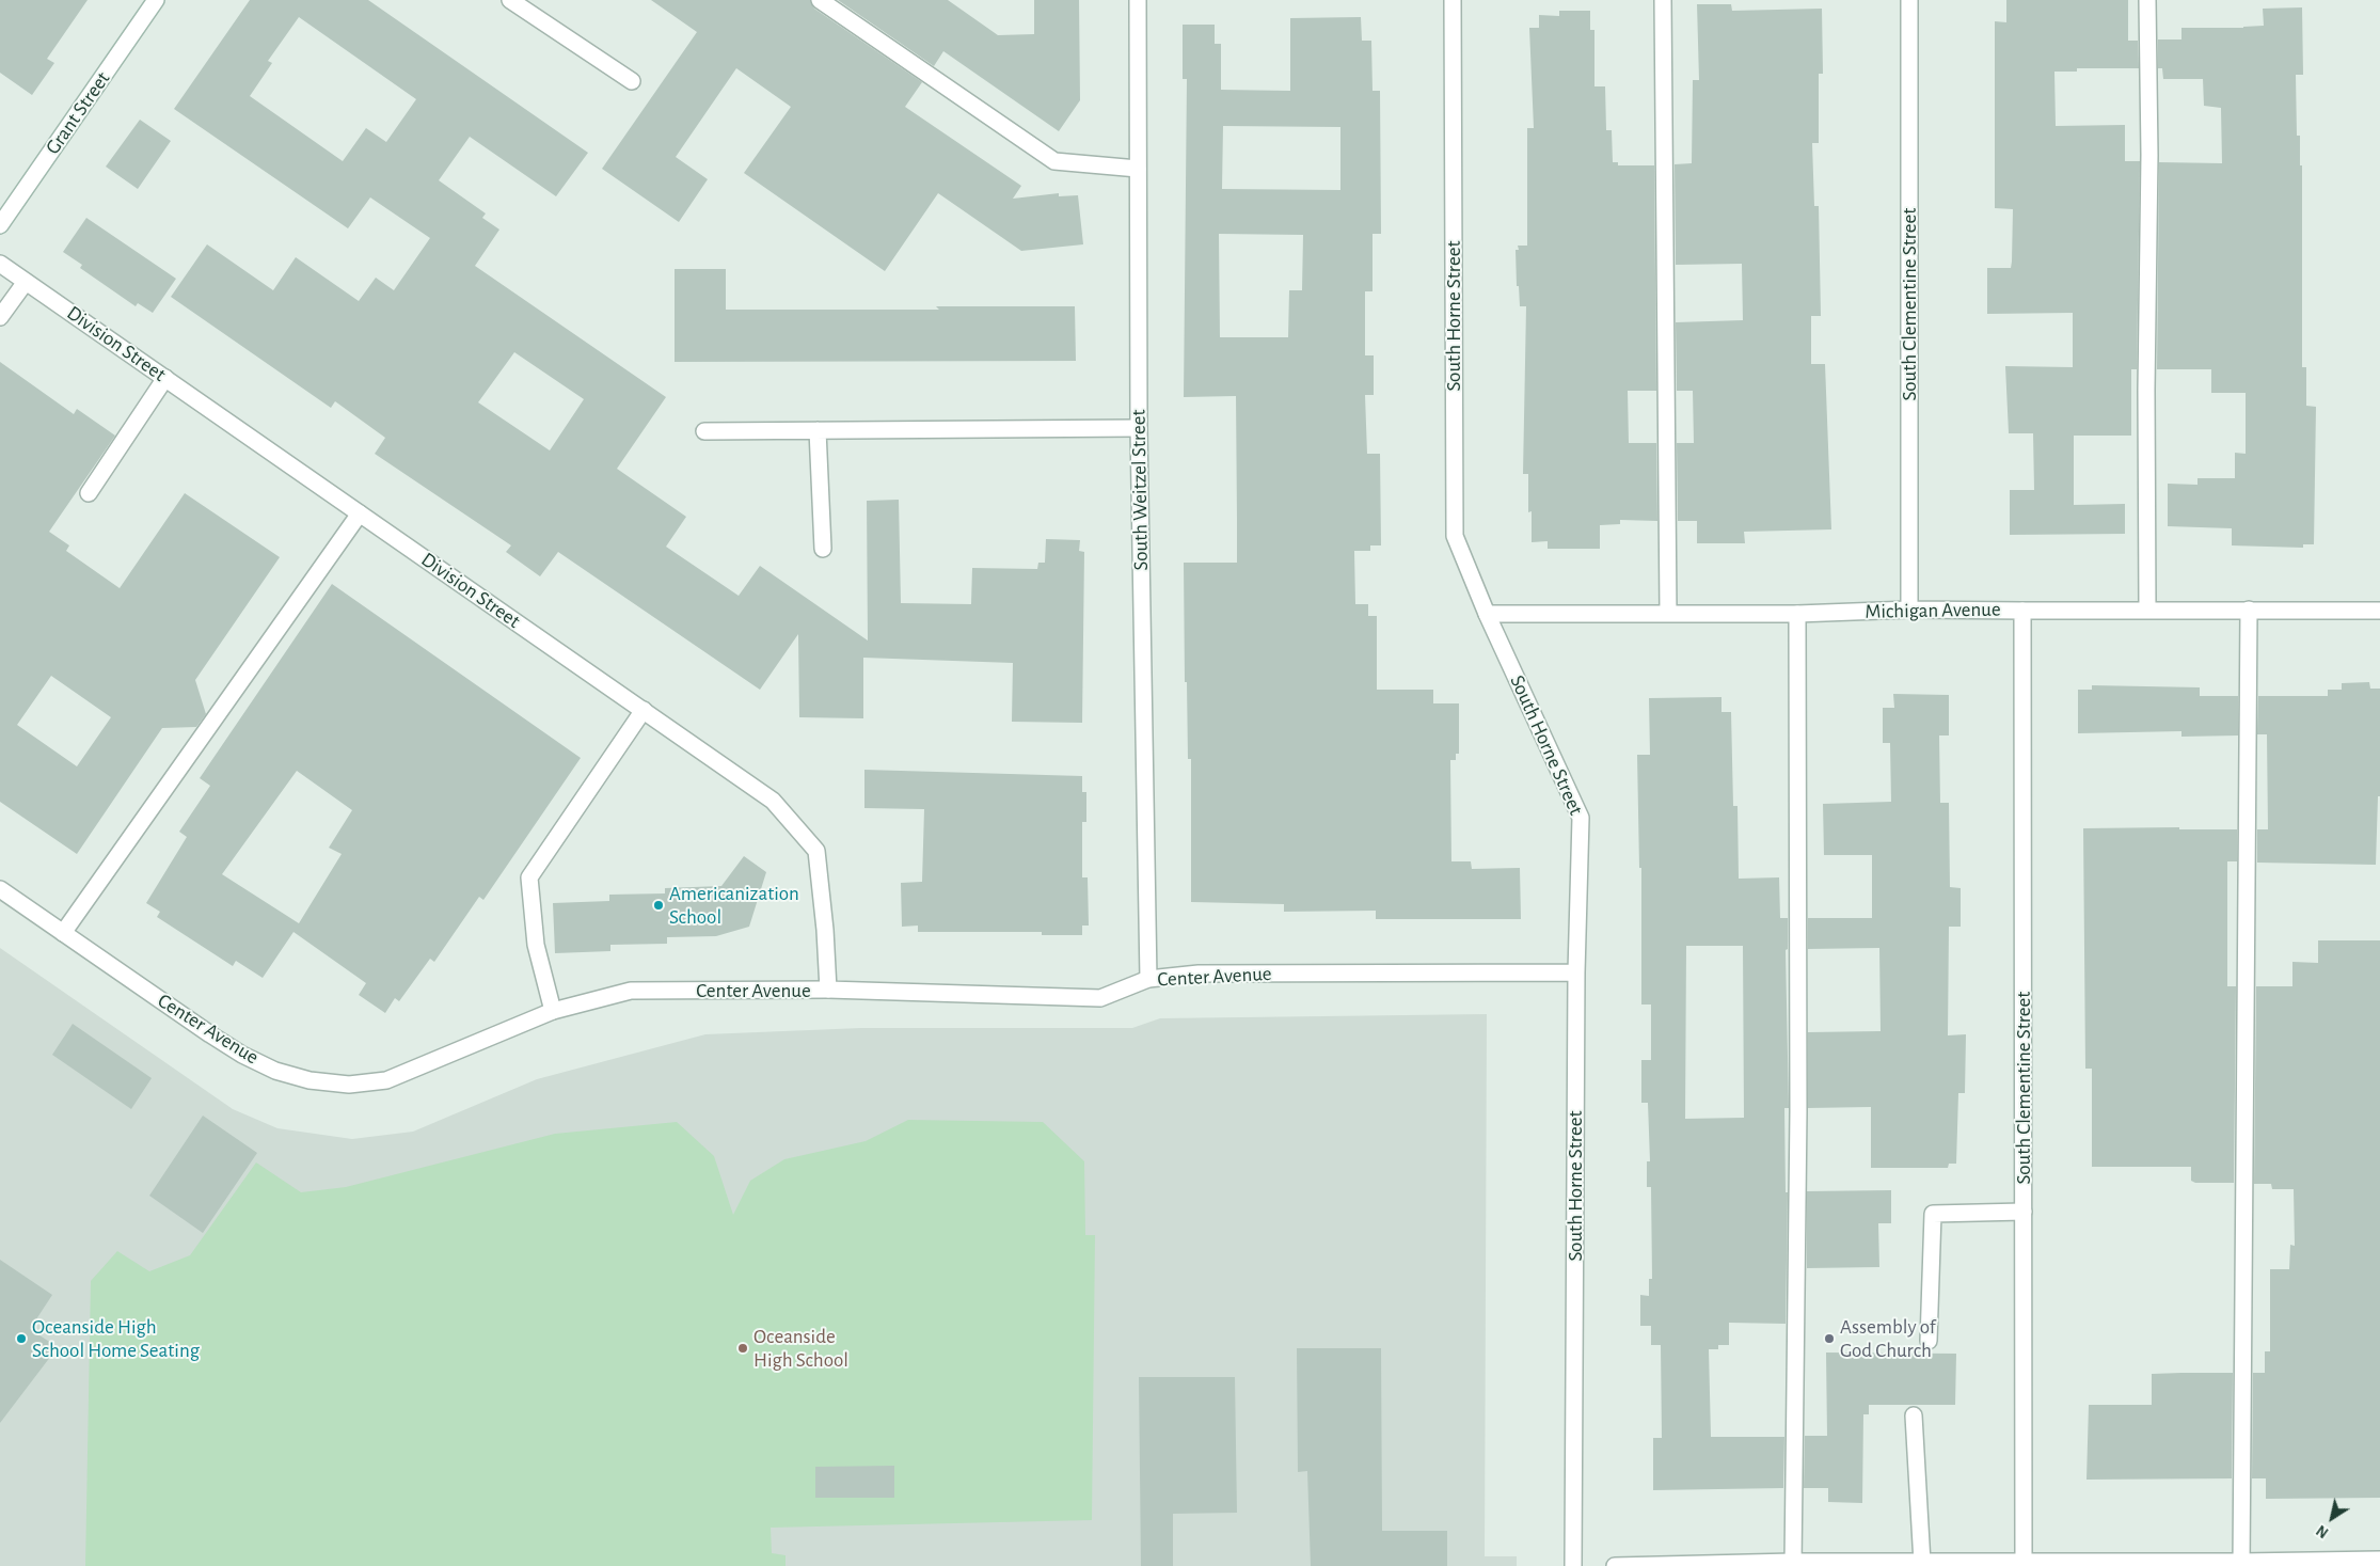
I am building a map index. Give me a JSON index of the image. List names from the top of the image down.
{
  "streets": {
    "street": [
      "Grant Street",
      "South Clementine Street",
      "South Horne Street",
      "Division Street",
      "South Weitzel Street",
      "Michigan Avenue",
      "Center Avenue"
    ]
  },
  "crossings": [
    ["South Clementine Street", "Michigan Avenue"],
    ["South Horne Street", "Michigan Avenue"],
    ["South Horne Street", "Center Avenue"],
    ["Division Street", "Center Avenue"],
    ["South Weitzel Street", "Center Avenue"]
  ],
  "places": [
    "Americanization School",
    "Oceanside High School Home Seating",
    "Assembly of God Church",
    "Oceanside High School"
  ],
  "north": "bottom left"
}
